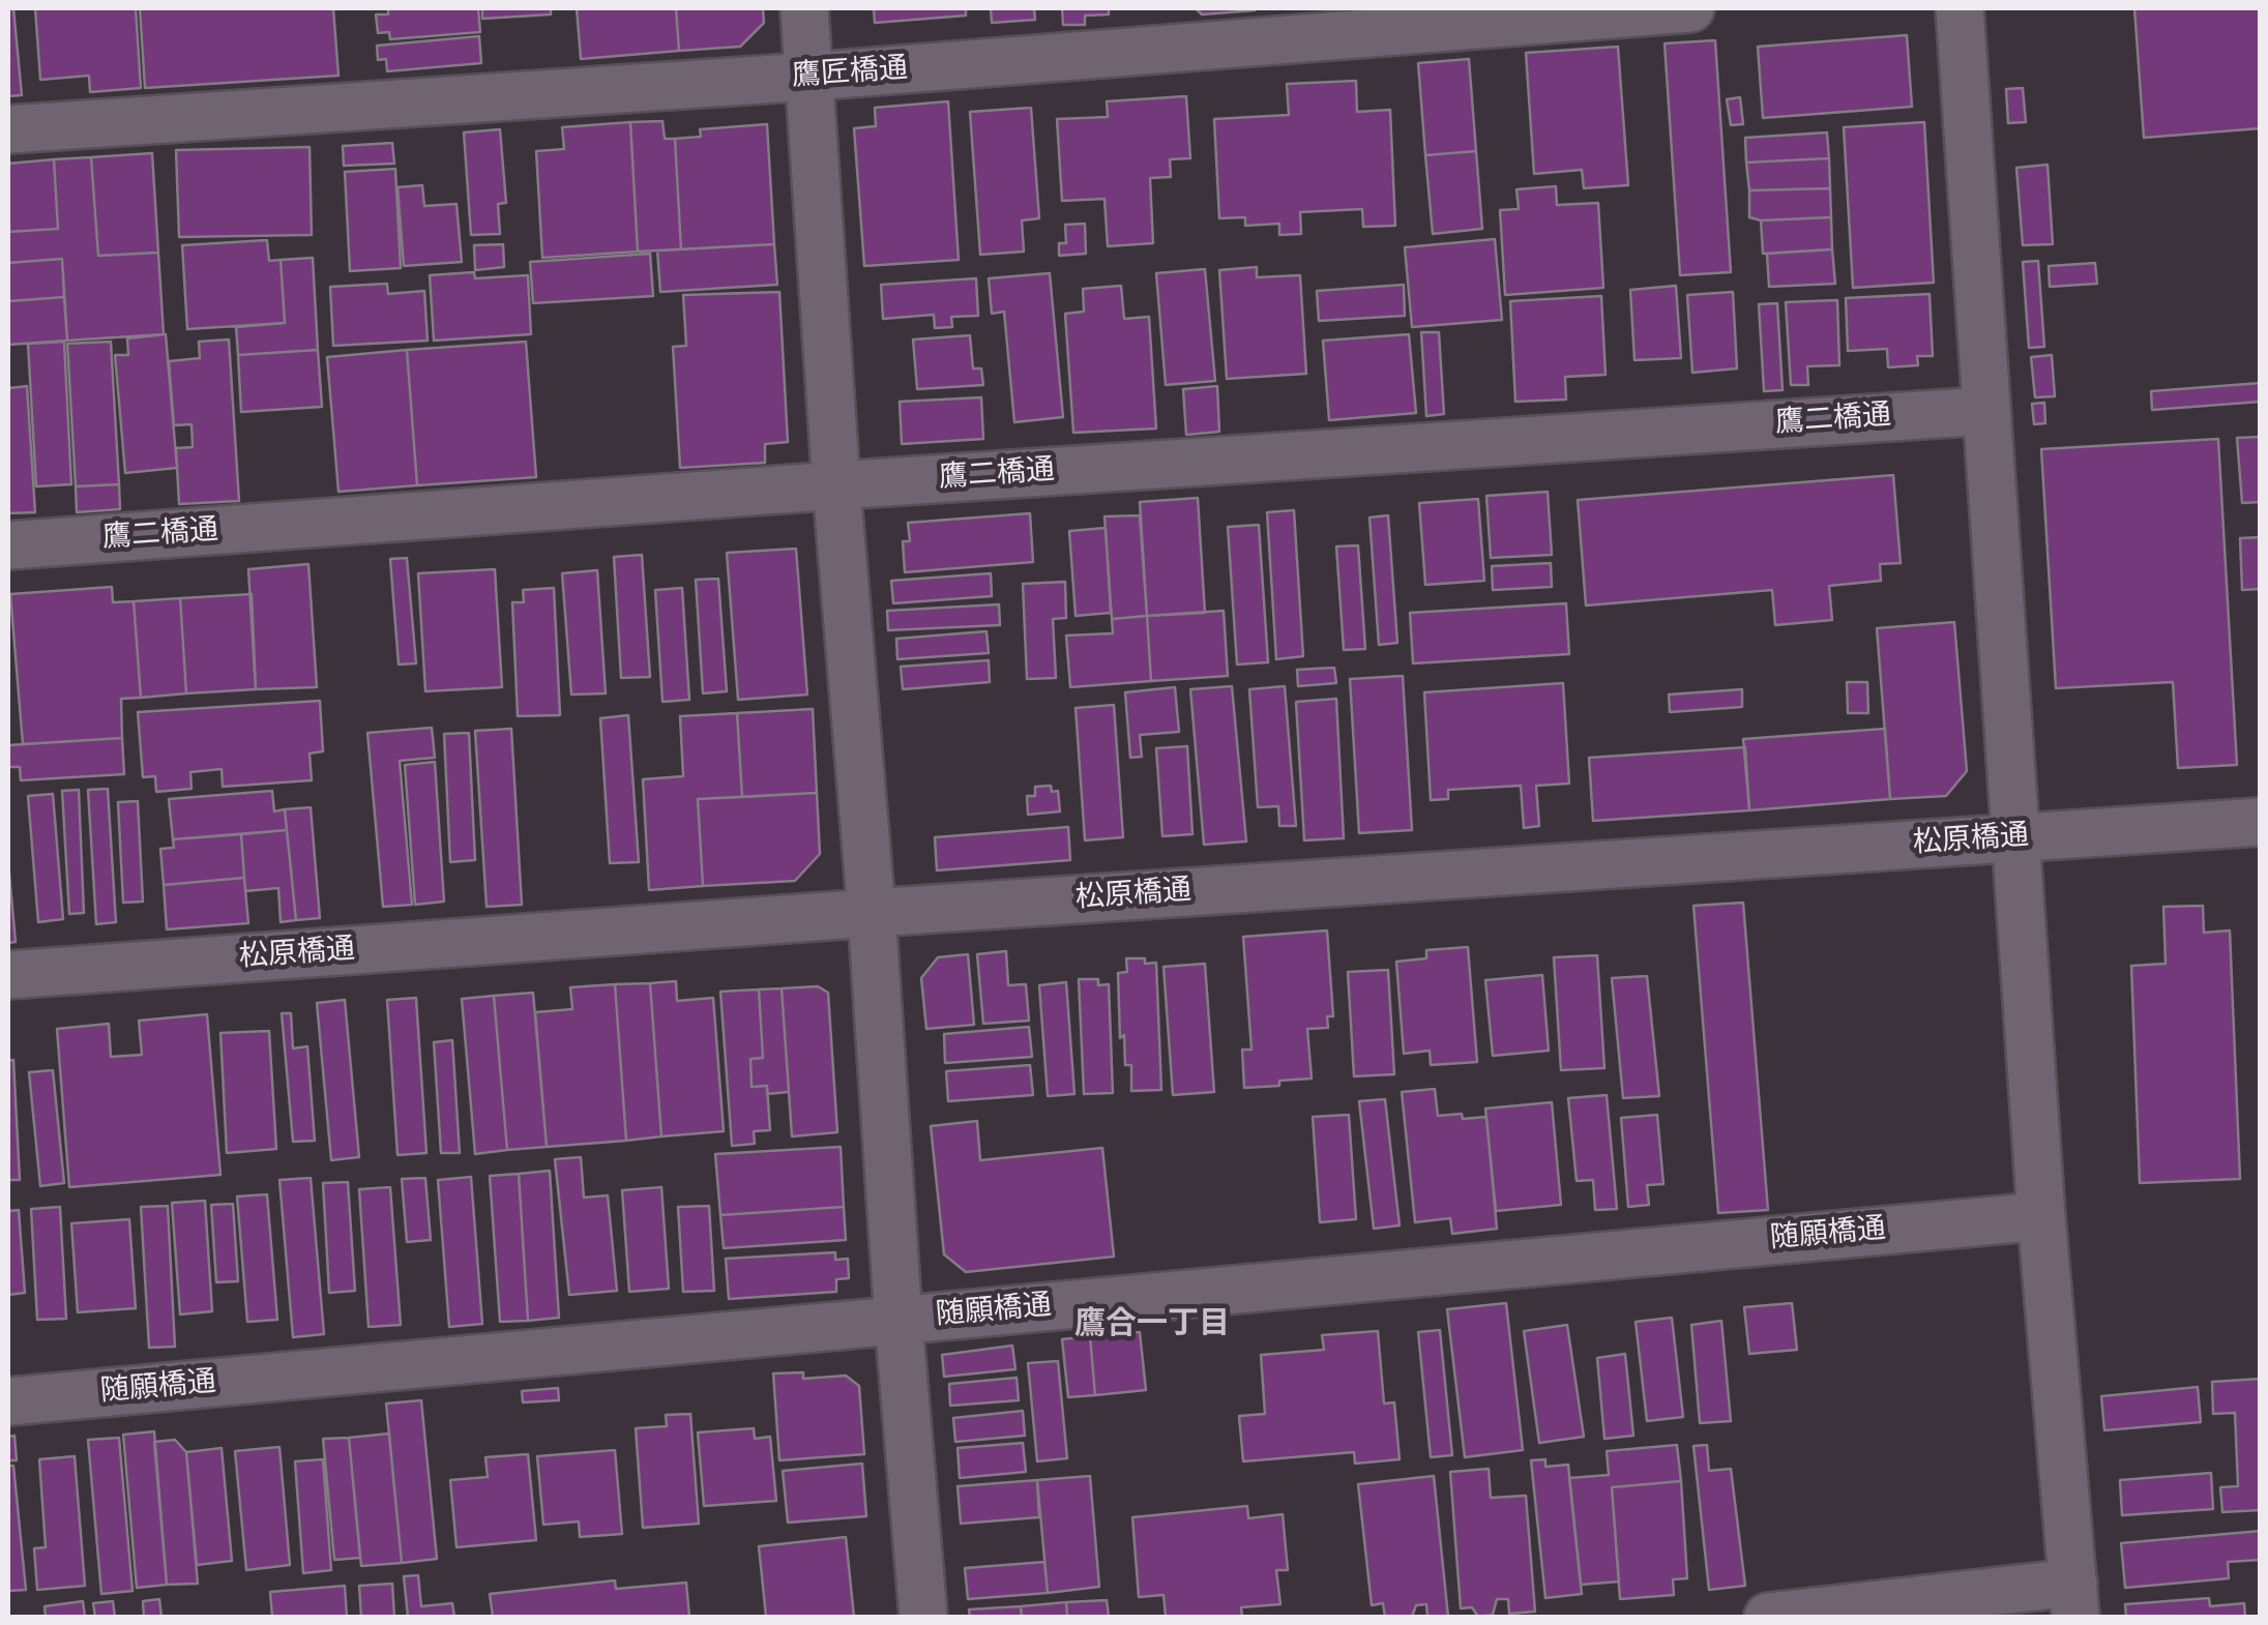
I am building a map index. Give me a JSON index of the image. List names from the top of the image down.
{
  "streets": {
    "street": [
      "鷹匠橋通",
      "鷹二橋通",
      "松原橋通",
      "随願橋通"
    ]
  },
  "districts": ["鷹合一丁目"]
}
